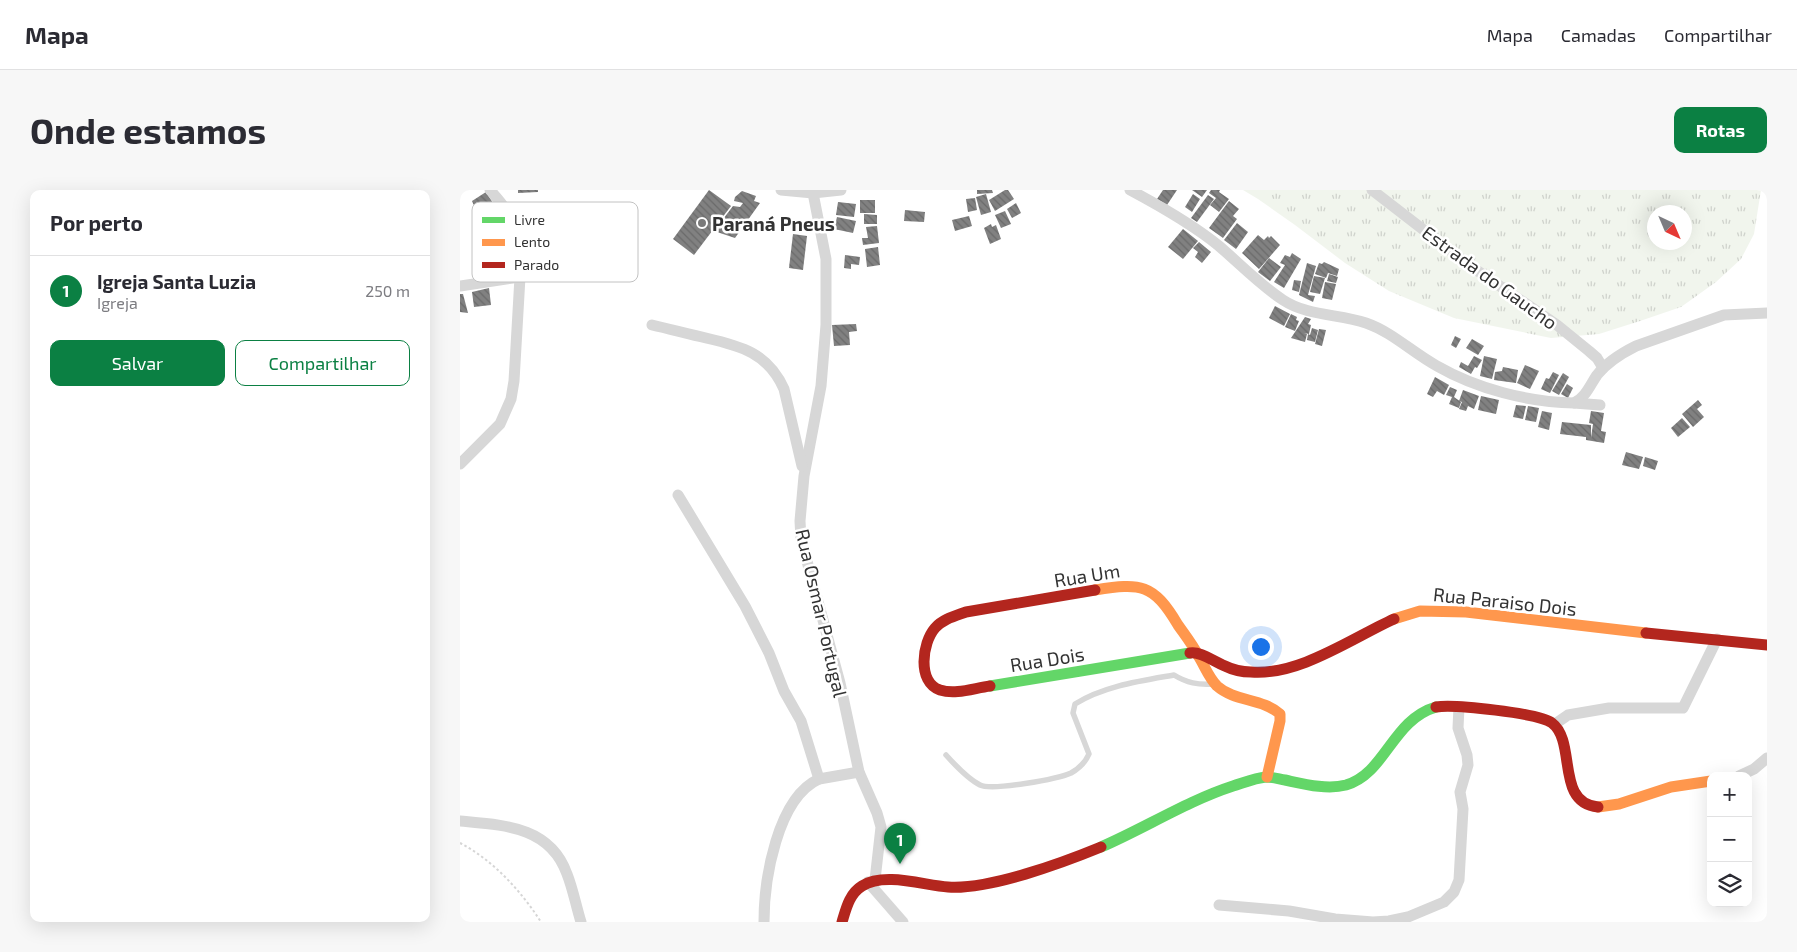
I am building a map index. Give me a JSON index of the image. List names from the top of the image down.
{
  "streets": {
    "street": [
      "Estrada do Gaucho",
      "Rua Um",
      "Rua Paraiso Dois",
      "Rua Osmar Portugal",
      "Rua Dois"
    ]
  },
  "crossings": [
    ["Rua Um", "Rua Paraiso Dois"],
    ["Rua Um", "Rua Dois"],
    ["Rua Paraiso Dois", "Rua Dois"]
  ],
  "places": ["Paraná Pneus"],
  "legend": ["Livre", "Lento", "Parado"],
  "north": "bottom right",
  "page": {
    "header": "Mapa",
    "nav": ["Mapa", "Camadas", "Compartilhar"],
    "buttons": [
      "Rotas",
      ["Salvar", "Compartilhar"]
    ],
    "title": "Onde estamos",
    "heading": "Por perto",
    "list": [
      {
        "mark": "1",
        "name": "Igreja Santa Luzia",
        "note": "Igreja",
        "value": "250 m"
      }
    ],
    "map_buttons": ["+", "−"],
    "pins": "1"
  }
}
